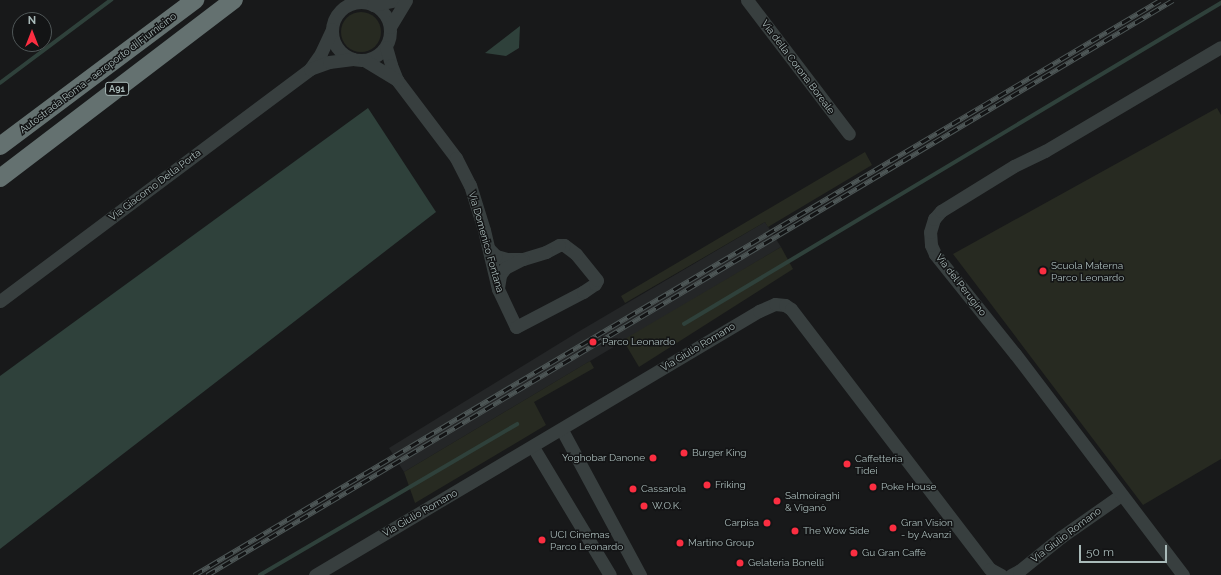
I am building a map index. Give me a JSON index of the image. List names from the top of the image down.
{
  "streets": {
    "highway": ["Autostrada Roma - aeroporto di Fiumicino", "A91"],
    "street": [
      "Via della Corona Boreale",
      "Via Giacomo Della Porta",
      "Via Domenico Fontana",
      "Via del Perugino",
      "Via Giulio Romano"
    ]
  },
  "crossings": [
    ["Via Giacomo Della Porta", "Via Domenico Fontana"],
    ["Via del Perugino", "Via Giulio Romano"]
  ],
  "places": [
    "Scuola Materna Parco Leonardo",
    "Parco Leonardo",
    "Burger King",
    "Yoghobar Danone",
    "Caffetteria Tidei",
    "Friking",
    "Poke House",
    "Cassarola",
    "Salmoiraghi & Viganò",
    "W.O.K.",
    "Carpisa",
    "Gran Vision - by Avanzi",
    "The Wow Side",
    "UCI Cinemas Parco Leonardo",
    "Martino Group",
    "Gu Gran Caffè",
    "Gelateria Bonelli"
  ],
  "scale_bar": "50 m",
  "north": "top"
}
